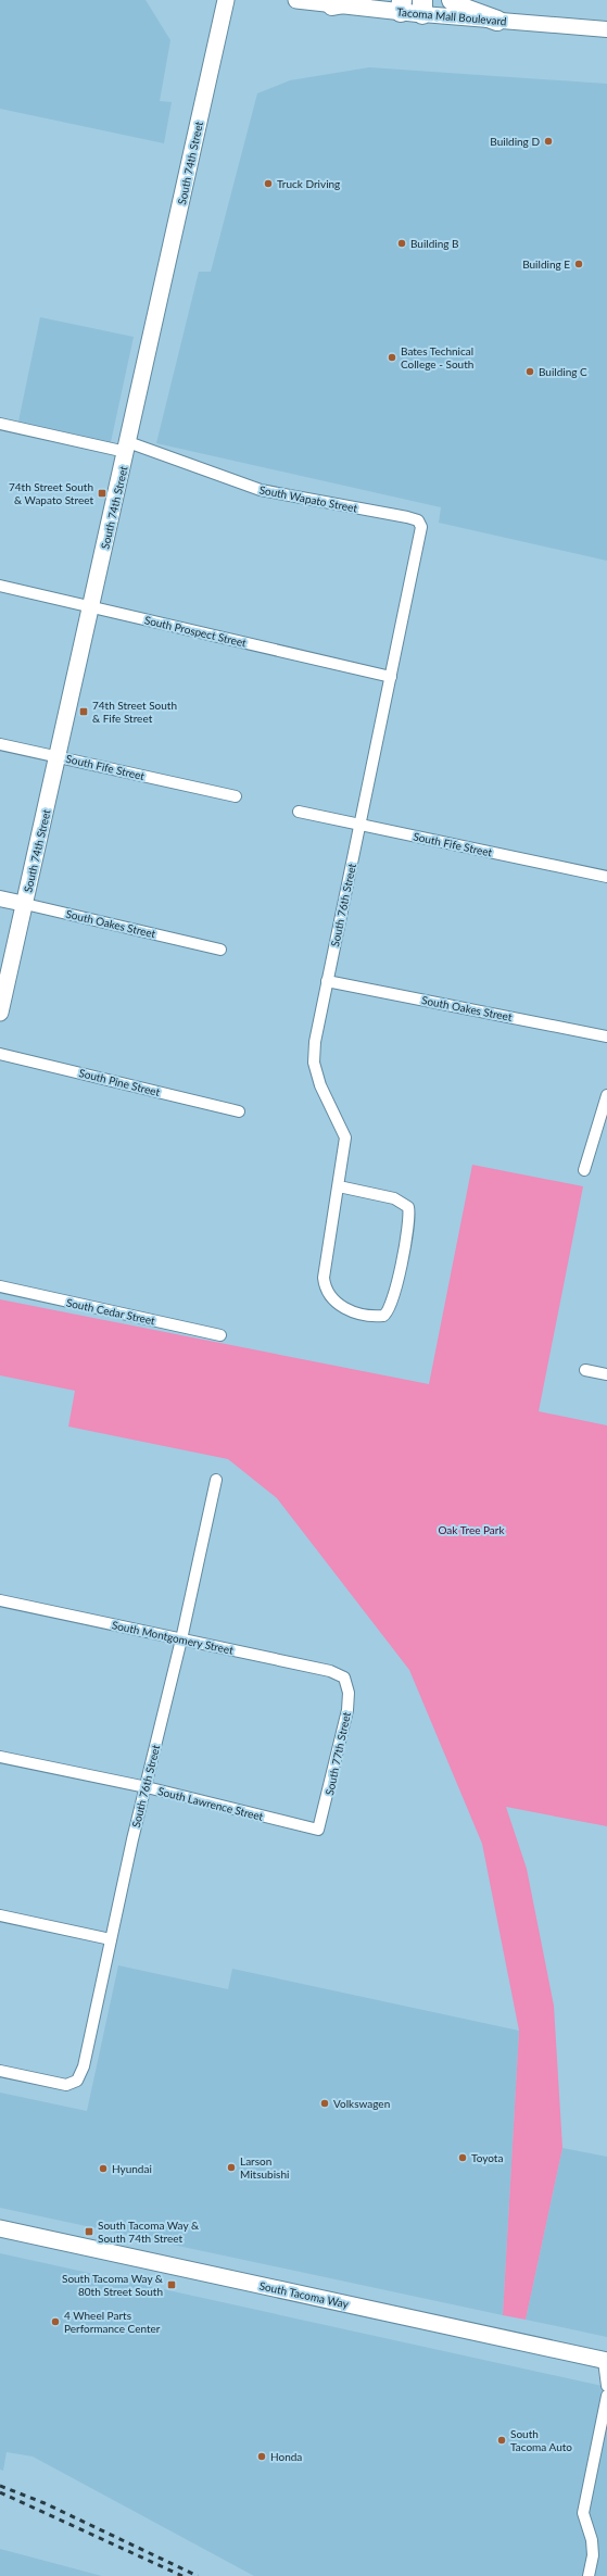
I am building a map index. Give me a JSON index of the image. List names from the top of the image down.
{
  "streets": {
    "main road": [
      "Tacoma Mall Boulevard",
      "South 74th Street",
      "South Oakes Street",
      "South Tacoma Way"
    ],
    "street": [
      "South Wapato Street",
      "South Prospect Street",
      "South Fife Street",
      "South 76th Street",
      "South Pine Street",
      "South Cedar Street",
      "South Montgomery Street",
      "South 77th Street",
      "South Lawrence Street"
    ]
  },
  "crossings": [
    ["South 74th Street", "South Wapato Street"],
    ["South 74th Street", "South Prospect Street"],
    ["South 74th Street", "South Fife Street"],
    ["South 74th Street", "South Oakes Street"],
    ["South Wapato Street", "South 76th Street"],
    ["South Prospect Street", "South 76th Street"],
    ["South Fife Street", "South 76th Street"],
    ["South 76th Street", "South Oakes Street"],
    ["South 76th Street", "South Montgomery Street"],
    ["South 76th Street", "South Lawrence Street"],
    ["South Montgomery Street", "South 77th Street"],
    ["South 77th Street", "South Lawrence Street"]
  ],
  "parks": ["Oak Tree Park"],
  "places": {
    "other": [
      "Building D",
      "Truck Driving",
      "Building B",
      "Building E",
      "Bates Technical College - South",
      "Building C",
      "Volkswagen",
      "Toyota",
      "Larson Mitsubishi",
      "Hyundai",
      "4 Wheel Parts Performance Center",
      "South Tacoma Auto",
      "Honda"
    ],
    "transit": [
      "74th Street South & Wapato Street",
      "74th Street South & Fife Street",
      "South Tacoma Way & South 74th Street",
      "South Tacoma Way & 80th Street South"
    ]
  }
}
